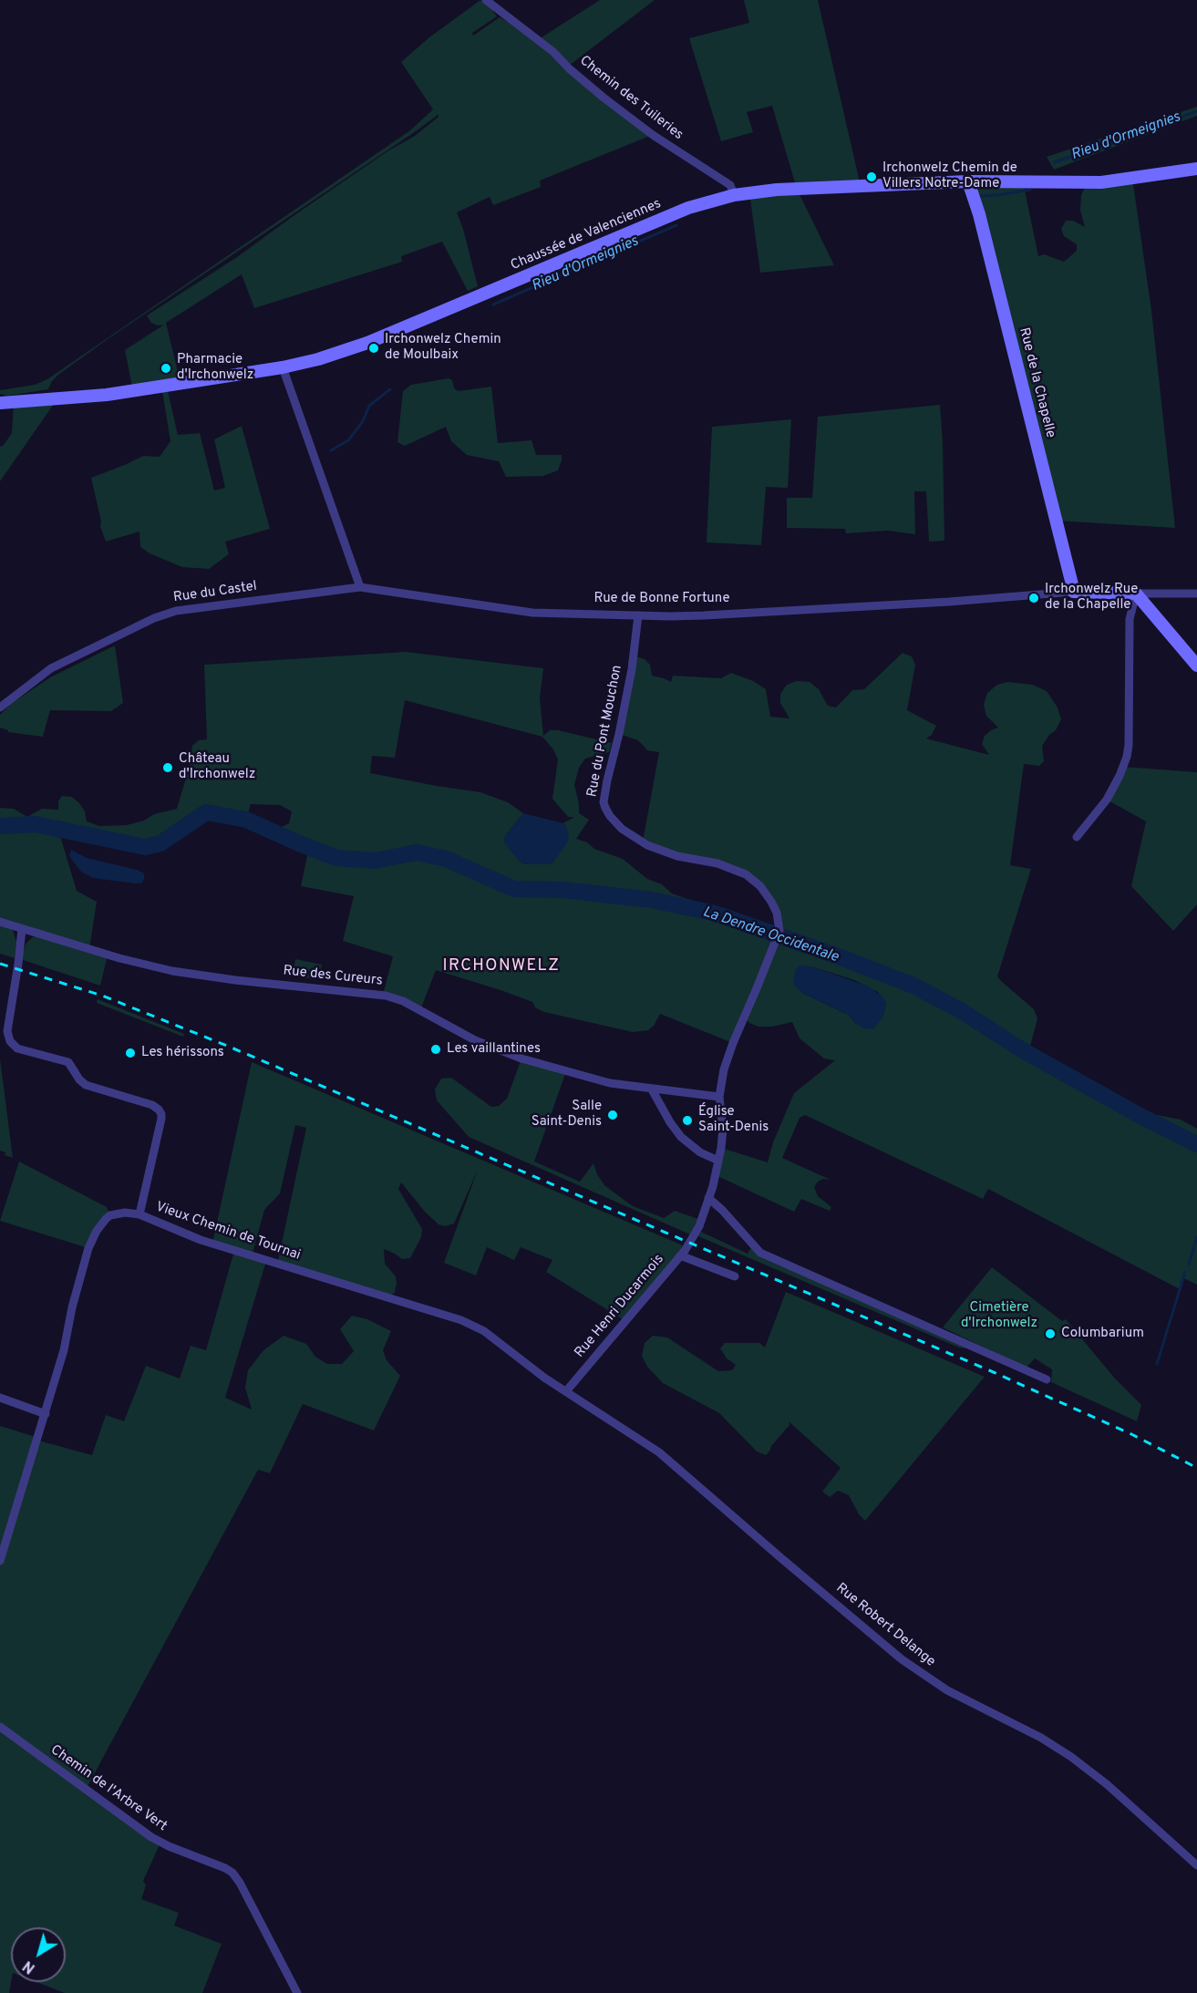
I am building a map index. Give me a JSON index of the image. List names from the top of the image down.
{
  "streets": {
    "main road": ["Chaussée de Valenciennes", "Rue de la Chapelle", "Rue de Bonne Fortune"],
    "street": [
      "Chemin des Tuileries",
      "Rue du Castel",
      "Rue du Pont Mouchon",
      "Rue des Cureurs",
      "Vieux Chemin de Tournai",
      "Rue Henri Ducarmois",
      "Rue Robert Delange",
      "Chemin de l'Arbre Vert"
    ]
  },
  "crossings": [
    ["Chemin des Tuileries", "Chaussée de Valenciennes"],
    ["Chaussée de Valenciennes", "Rue de la Chapelle"],
    ["Rue de la Chapelle", "Rue de Bonne Fortune"],
    ["Rue du Castel", "Rue de Bonne Fortune"],
    ["Rue de Bonne Fortune", "Rue du Pont Mouchon"],
    ["Rue du Pont Mouchon", "Rue des Cureurs"],
    ["Rue du Pont Mouchon", "Rue Henri Ducarmois"],
    ["Vieux Chemin de Tournai", "Rue Henri Ducarmois"],
    ["Vieux Chemin de Tournai", "Rue Robert Delange"],
    ["Rue Henri Ducarmois", "Rue Robert Delange"]
  ],
  "districts": ["IRCHONWELZ"],
  "water": ["Rieu d'Ormeignies", "La Dendre Occidentale"],
  "parks": ["Cimetière d'Irchonwelz"],
  "places": [
    "Irchonwelz Chemin de Villers Notre-Dame",
    "Irchonwelz Chemin de Moulbaix",
    "Pharmacie d'Irchonwelz",
    "Irchonwelz Rue de la Chapelle",
    "Château d'Irchonwelz",
    "Les vaillantines",
    "Les hérissons",
    "Salle Saint-Denis",
    "Église Saint-Denis",
    "Columbarium"
  ],
  "north": "bottom left"
}
